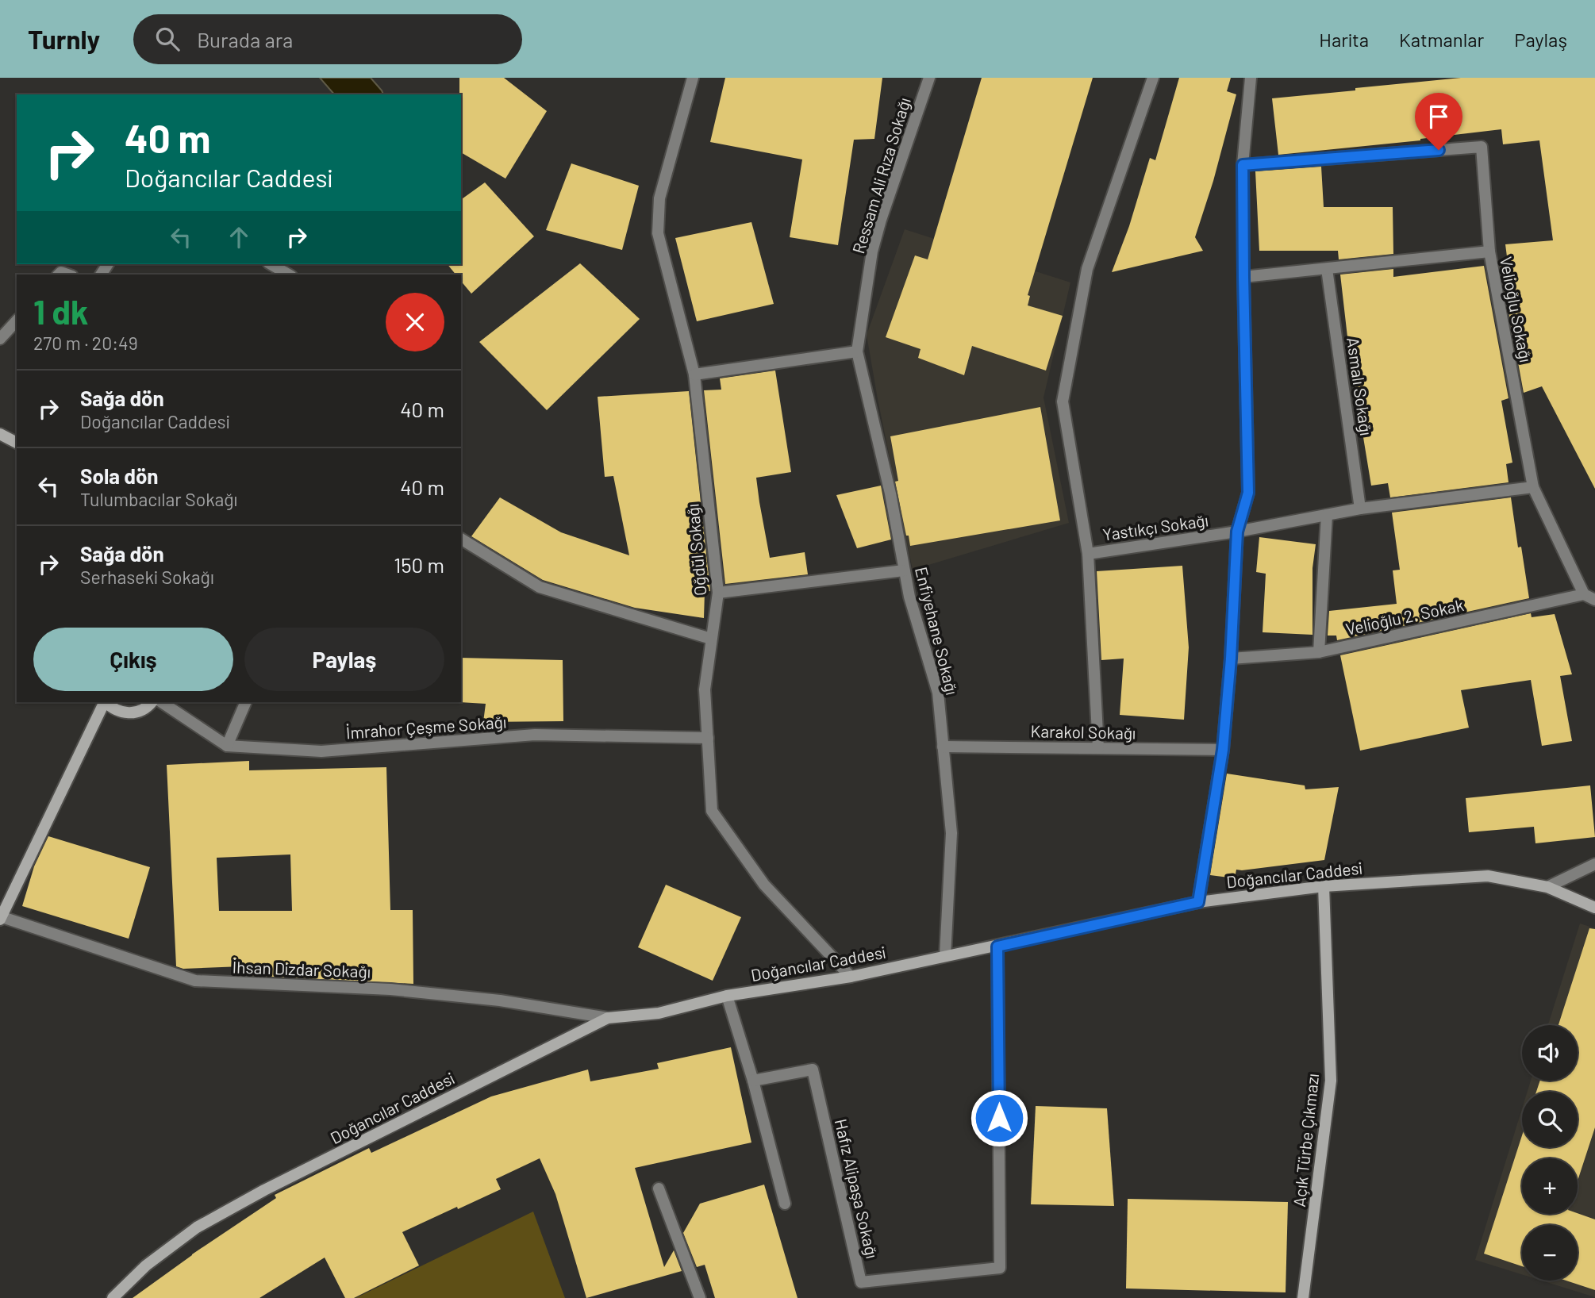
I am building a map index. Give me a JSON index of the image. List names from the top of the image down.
{
  "streets": {
    "street": [
      "Ressam Ali Rıza Sokağı",
      "Velioğlu Sokağı",
      "Asmalı Sokağı",
      "Yastıkçı Sokağı",
      "Oğdül Sokağı",
      "Velioğlu 2. Sokak",
      "Enfiyehane Sokağı",
      "İmrahor Çeşme Sokağı",
      "Karakol Sokağı",
      "Doğancılar Caddesi",
      "İhsan Dizdar Sokağı",
      "Açık Türbe Çıkmazı",
      "Hafız Alipaşa Sokağı"
    ]
  },
  "crossings": [
    ["Ressam Ali Rıza Sokağı", "Enfiyehane Sokağı"],
    ["Velioğlu Sokağı", "Asmalı Sokağı"],
    ["Velioğlu Sokağı", "Yastıkçı Sokağı"],
    ["Velioğlu Sokağı", "Velioğlu 2. Sokak"],
    ["Asmalı Sokağı", "Yastıkçı Sokağı"],
    ["Oğdül Sokağı", "İmrahor Çeşme Sokağı"],
    ["Oğdül Sokağı", "Doğancılar Caddesi"],
    ["Enfiyehane Sokağı", "Karakol Sokağı"],
    ["Enfiyehane Sokağı", "Doğancılar Caddesi"],
    ["Doğancılar Caddesi", "İhsan Dizdar Sokağı"],
    ["Doğancılar Caddesi", "Açık Türbe Çıkmazı"],
    ["Doğancılar Caddesi", "Hafız Alipaşa Sokağı"]
  ],
  "page": {
    "header": "Turnly",
    "search": "Burada ara",
    "nav": ["Harita", "Katmanlar", "Paylaş"],
    "turn": ["40 m", "Doğancılar Caddesi"],
    "heading": ["1 dk", "270 m · 20:49"],
    "list": [
      {
        "name": "Sağa dön",
        "note": "Doğancılar Caddesi",
        "value": "40 m"
      },
      {
        "name": "Sola dön",
        "note": "Tulumbacılar Sokağı",
        "value": "40 m"
      },
      {
        "name": "Sağa dön",
        "note": "Serhaseki Sokağı",
        "value": "150 m"
      }
    ],
    "buttons": ["Çıkış", "Paylaş"],
    "map_buttons": ["+", "−"]
  }
}
